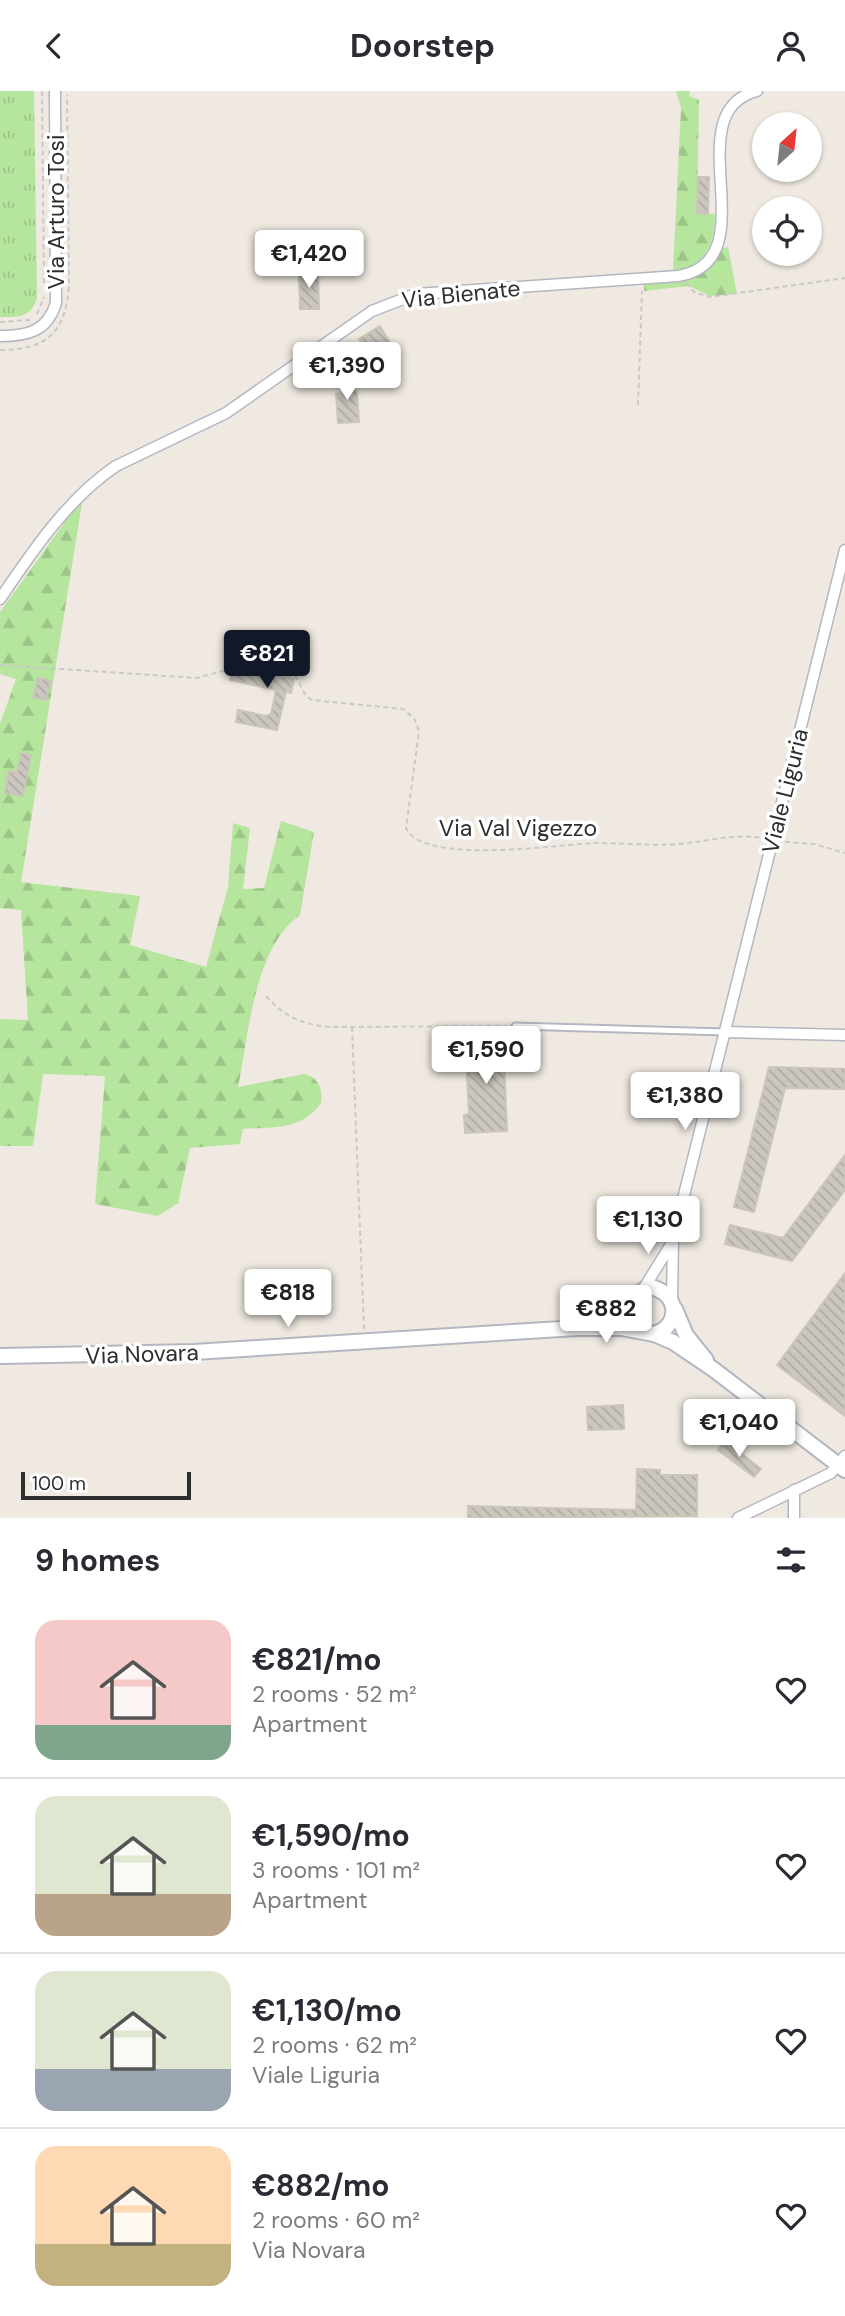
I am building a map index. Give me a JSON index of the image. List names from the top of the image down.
{
  "streets": {
    "street": [
      "Via Arturo Tosi",
      "Via Bienate",
      "Viale Liguria",
      "Via Novara"
    ],
    "path": ["Via Val Vigezzo"]
  },
  "crossings": [
    ["Viale Liguria", "Via Val Vigezzo"],
    ["Viale Liguria", "Via Novara"]
  ],
  "scale_bar": "100 m",
  "north": "top right",
  "page": {
    "header": "Doorstep",
    "price": [
      "€1,420",
      "€1,390",
      "€821",
      "€1,590",
      "€1,380",
      "€1,130",
      "€818",
      "€882",
      "€1,040"
    ],
    "scale": "100 m",
    "heading": "9 homes",
    "list": [
      {
        "name": "€821/mo",
        "note": "2 rooms · 52 m² · Apartment"
      },
      {
        "name": "€1,590/mo",
        "note": "3 rooms · 101 m² · Apartment"
      },
      {
        "name": "€1,130/mo",
        "note": "2 rooms · 62 m² · Viale Liguria"
      },
      {
        "name": "€882/mo",
        "note": "2 rooms · 60 m² · Via Novara"
      }
    ]
  }
}
